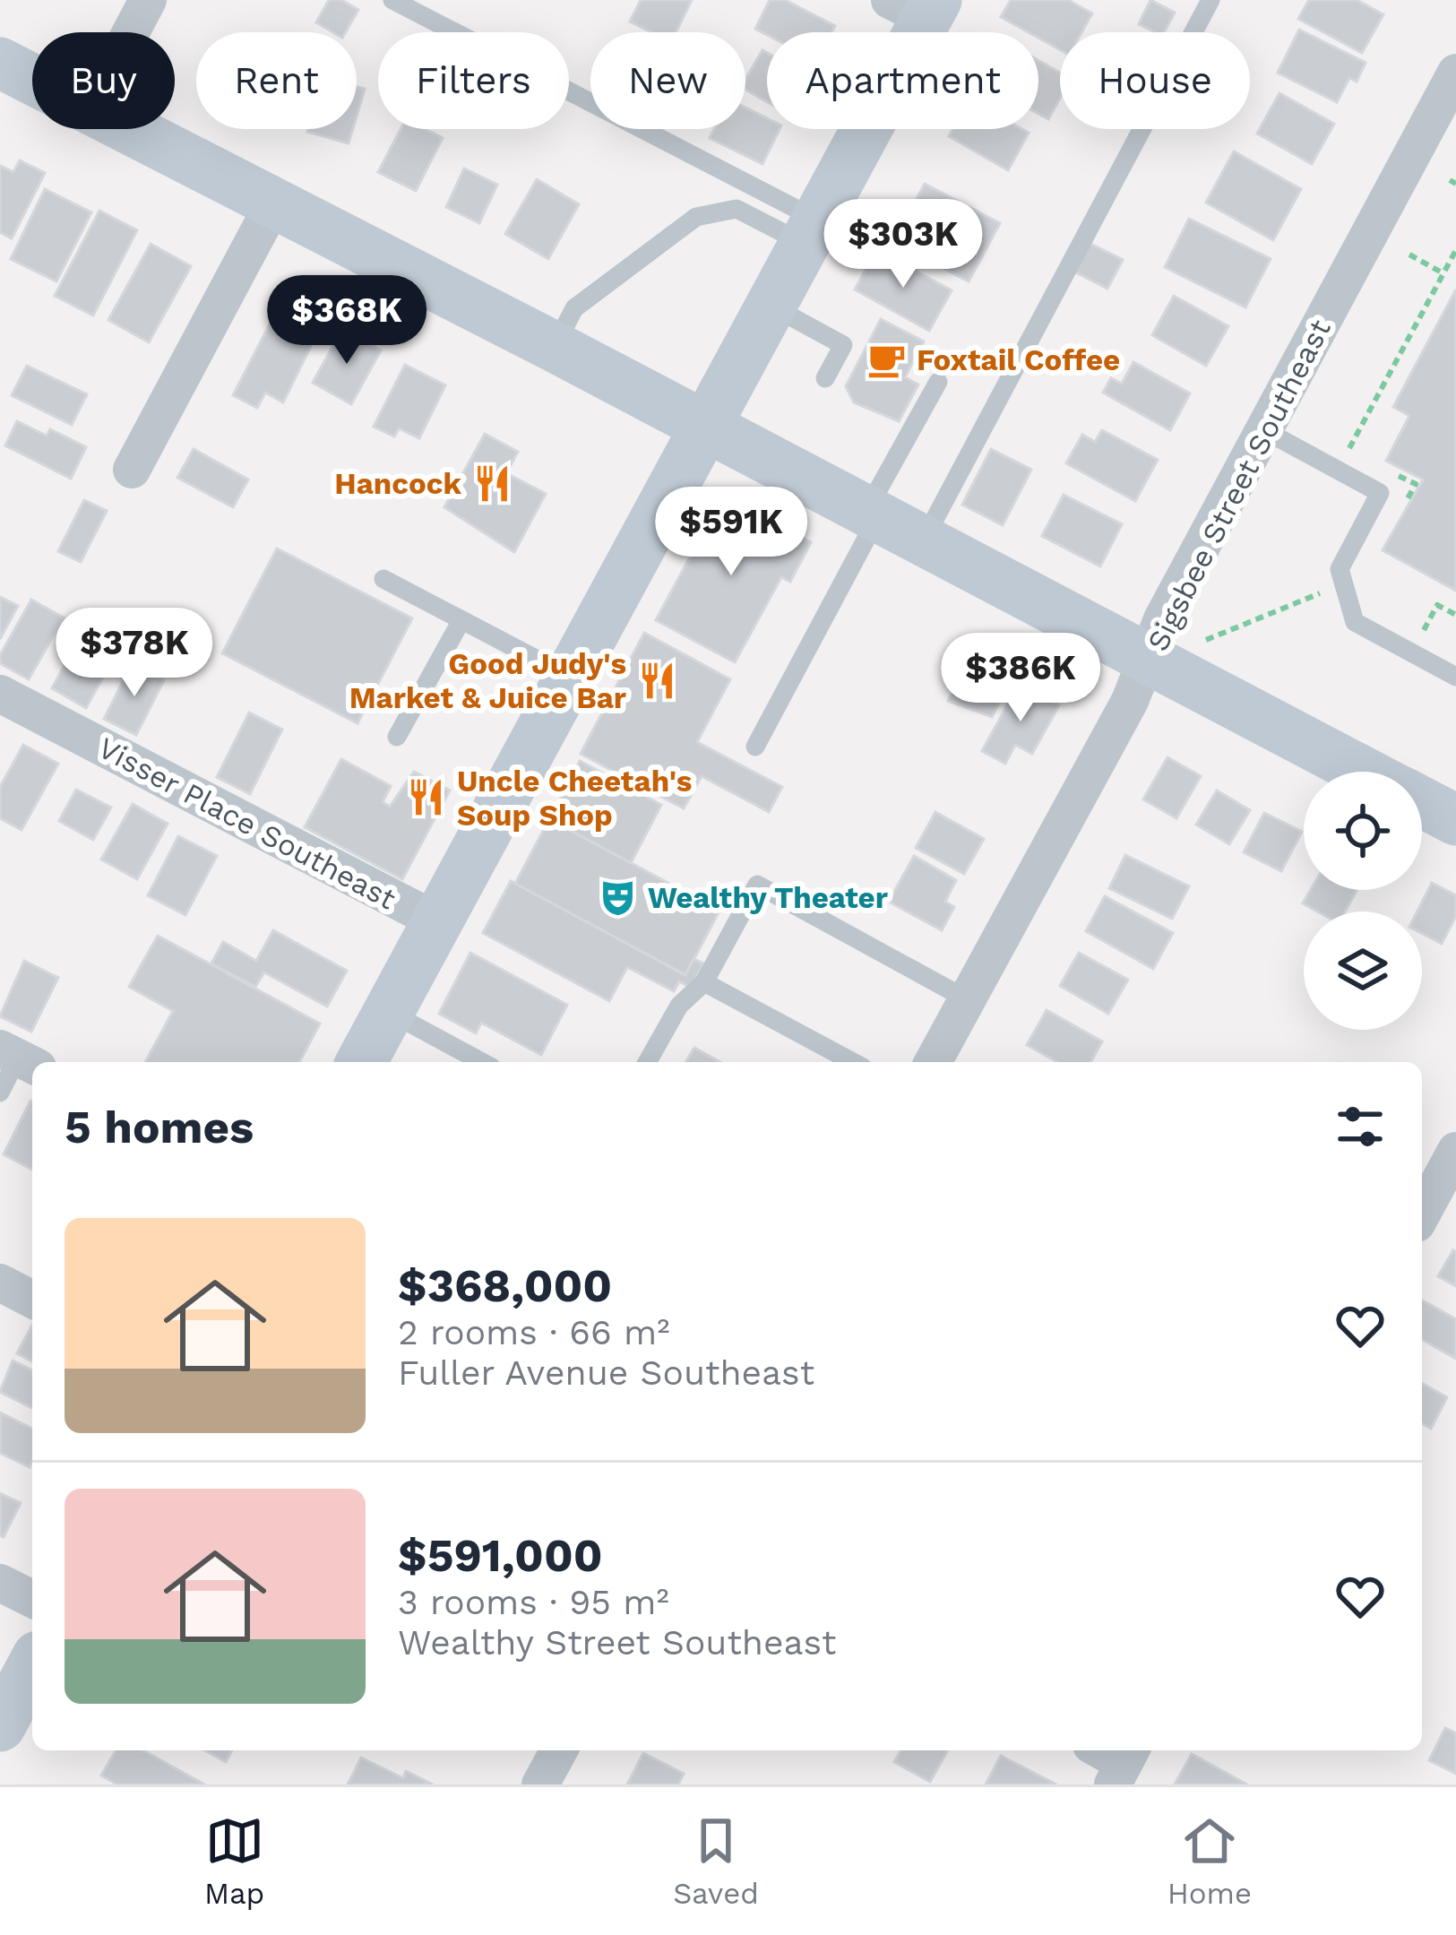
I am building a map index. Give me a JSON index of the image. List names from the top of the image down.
{
  "streets": {
    "street": ["Sigsbee Street Southeast", "Visser Place Southeast"]
  },
  "places": {
    "cafe": ["Foxtail Coffee"],
    "restaurant": ["Hancock", "Good Judy's Market & Juice Bar", "Uncle Cheetah's Soup Shop"],
    "theatre": ["Wealthy Theater"]
  },
  "page": {
    "chip": [
      "Buy",
      "Rent",
      "Filters",
      "New",
      "Apartment",
      "House"
    ],
    "price": [
      "$303K",
      "$368K",
      "$591K",
      "$378K",
      "$386K"
    ],
    "heading": "5 homes",
    "list": [
      {
        "name": "$368,000",
        "note": "2 rooms · 66 m² · Fuller Avenue Southeast"
      },
      {
        "name": "$591,000",
        "note": "3 rooms · 95 m² · Wealthy Street Southeast"
      }
    ],
    "tabs": ["Map", "Saved", "Home"]
  }
}
